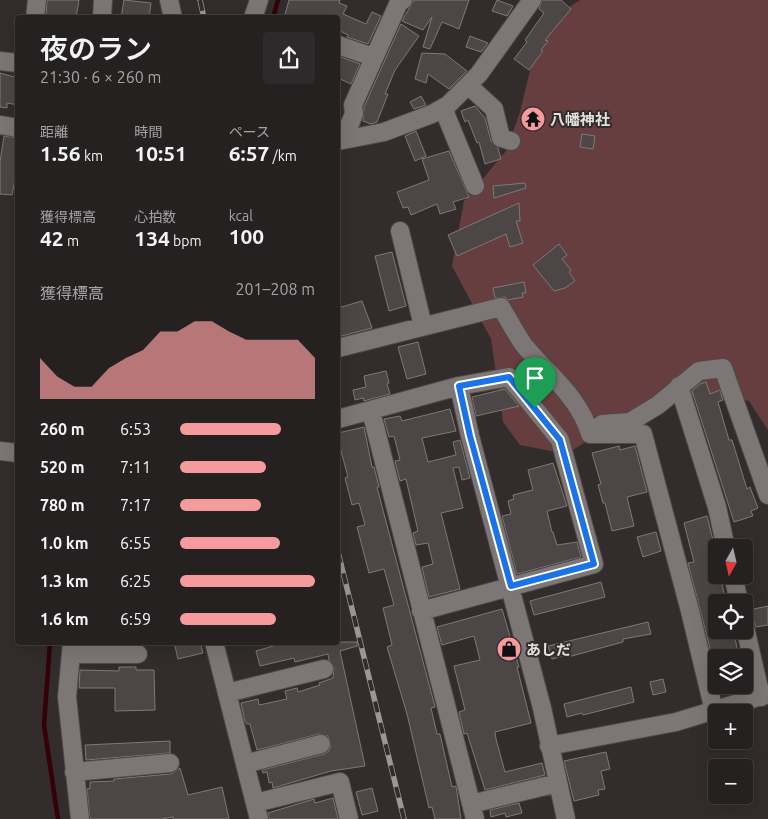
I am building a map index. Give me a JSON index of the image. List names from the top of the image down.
{
  "places": {
    "temple": ["八幡神社"],
    "shop": ["あしだ"]
  },
  "north": "bottom",
  "page": {
    "heading": ["夜のラン", "21:30 · 6 × 260 m"],
    "stats": [
      ["距離", "1.56 km"],
      ["時間", "10:51"],
      ["ペース", "6:57 /km"],
      ["獲得標高", "42 m"],
      ["心拍数", "134 bpm"],
      ["kcal", "100"]
    ],
    "chart": ["獲得標高", "201–208 m"],
    "list": [
      {
        "name": "260 m",
        "note": "6:53"
      },
      {
        "name": "520 m",
        "note": "7:11"
      },
      {
        "name": "780 m",
        "note": "7:17"
      },
      {
        "name": "1.0 km",
        "note": "6:55"
      },
      {
        "name": "1.3 km",
        "note": "6:25"
      },
      {
        "name": "1.6 km",
        "note": "6:59"
      }
    ],
    "map_buttons": ["+", "−"]
  }
}
